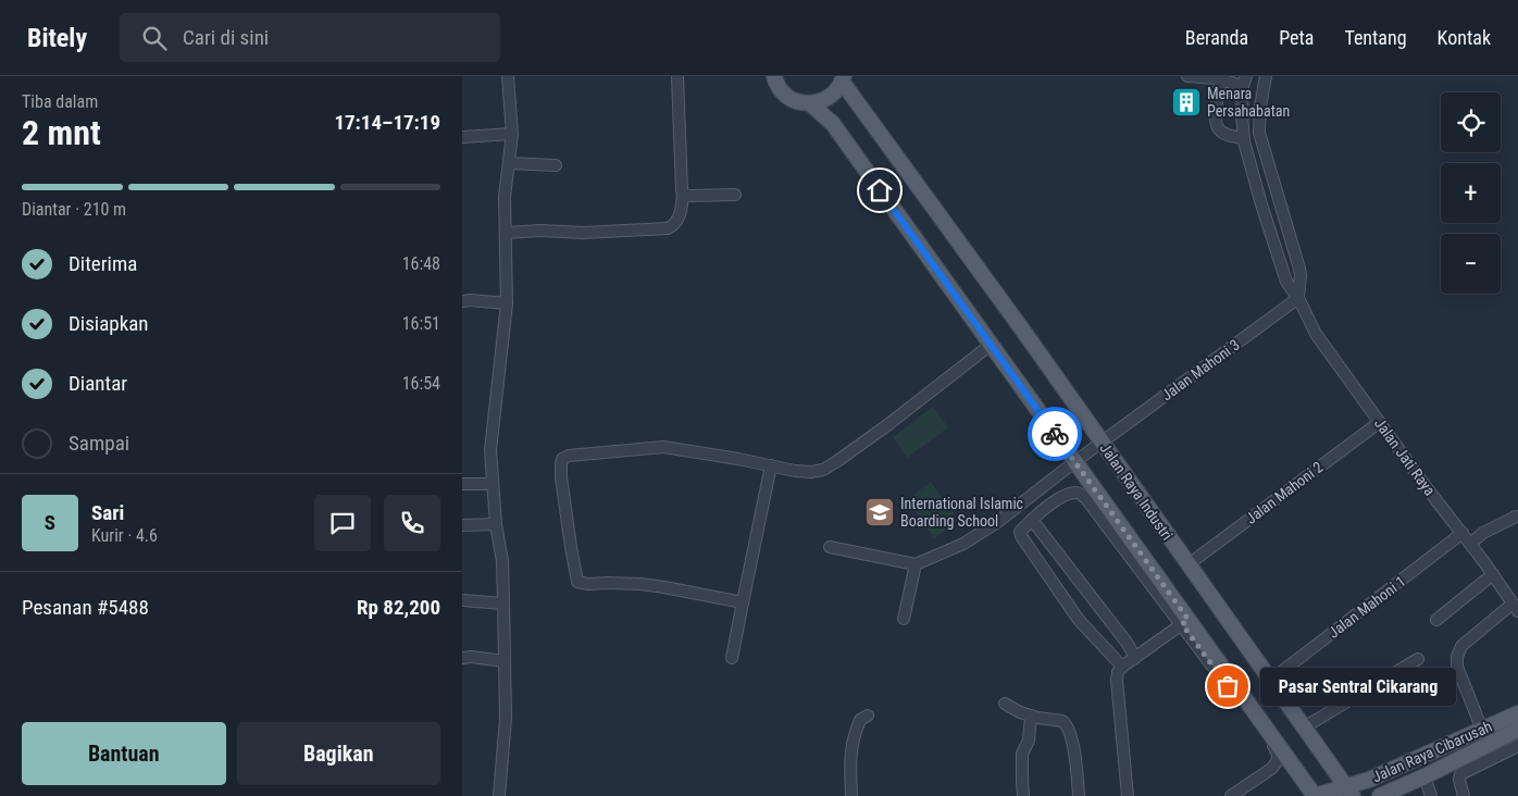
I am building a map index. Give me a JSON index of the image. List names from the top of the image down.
{
  "streets": {
    "main road": ["Jalan Raya Industri", "Jalan Raya Cibarusah"],
    "street": [
      "Jalan Mahoni 3",
      "Jalan Jati Raya",
      "Jalan Mahoni 2",
      "Jalan Mahoni 1"
    ]
  },
  "crossings": [
    ["Jalan Mahoni 3", "Jalan Jati Raya"],
    ["Jalan Mahoni 3", "Jalan Raya Industri"],
    ["Jalan Jati Raya", "Jalan Mahoni 2"],
    ["Jalan Jati Raya", "Jalan Mahoni 1"],
    ["Jalan Raya Industri", "Jalan Mahoni 2"],
    ["Jalan Raya Industri", "Jalan Mahoni 1"],
    ["Jalan Raya Industri", "Jalan Raya Cibarusah"]
  ],
  "places": {
    "building": ["Menara Persahabatan"],
    "school or university": ["International Islamic Boarding School"],
    "other": ["Pasar Sentral Cikarang"]
  },
  "page": {
    "header": "Bitely",
    "search": "Cari di sini",
    "nav": [
      "Beranda",
      "Peta",
      "Tentang",
      "Kontak"
    ],
    "heading": ["2 mnt", "Tiba dalam", "17:14–17:19"],
    "panel": [
      "Sari",
      "Kurir · 4.6",
      "Pesanan #5488",
      "Rp 82,200"
    ],
    "map_buttons": ["+", "−"],
    "bar": "Diantar · 210 m",
    "list": [
      ["Diterima", "16:48"],
      ["Disiapkan", "16:51"],
      ["Diantar", "16:54"],
      "Sampai"
    ],
    "round": "S",
    "bubble": "Pasar Sentral Cikarang",
    "buttons": ["Bantuan", "Bagikan"]
  }
}
